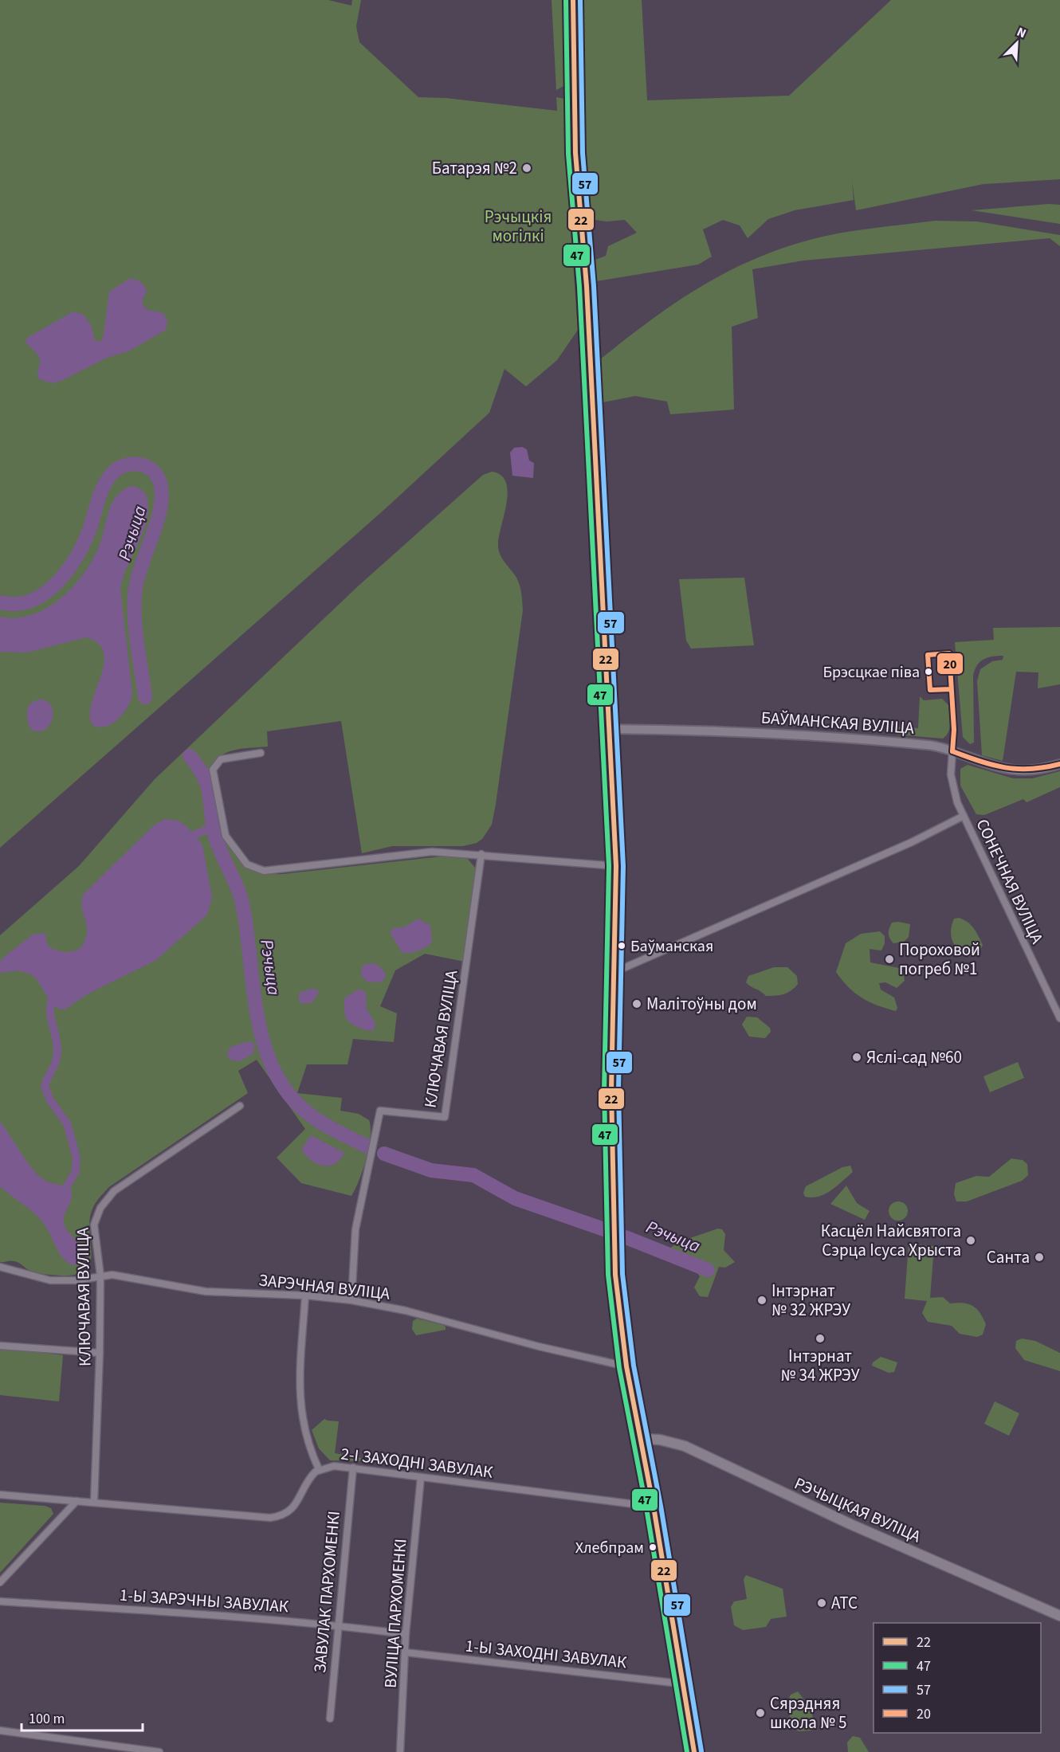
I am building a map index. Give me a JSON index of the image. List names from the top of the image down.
{
  "streets": {
    "main road": ["РЭЧЫЦКАЯ ВУЛІЦА"],
    "street": [
      "БАЎМАНСКАЯ ВУЛІЦА",
      "СОНЕЧНАЯ ВУЛІЦА",
      "КЛЮЧАВАЯ ВУЛІЦА",
      "ЗАРЭЧНАЯ ВУЛІЦА",
      "2-І ЗАХОДНІ ЗАВУЛАК",
      "ЗАВУЛАК ПАРХОМЕНКІ",
      "1-Ы ЗАРЭЧНЫ ЗАВУЛАК",
      "ВУЛІЦА ПАРХОМЕНКІ",
      "1-Ы ЗАХОДНІ ЗАВУЛАК"
    ]
  },
  "crossings": [
    ["БАЎМАНСКАЯ ВУЛІЦА", "СОНЕЧНАЯ ВУЛІЦА"],
    ["КЛЮЧАВАЯ ВУЛІЦА", "ЗАРЭЧНАЯ ВУЛІЦА"],
    ["КЛЮЧАВАЯ ВУЛІЦА", "2-І ЗАХОДНІ ЗАВУЛАК"],
    ["2-І ЗАХОДНІ ЗАВУЛАК", "ЗАВУЛАК ПАРХОМЕНКІ"],
    ["2-І ЗАХОДНІ ЗАВУЛАК", "ВУЛІЦА ПАРХОМЕНКІ"],
    ["ЗАВУЛАК ПАРХОМЕНКІ", "1-Ы ЗАРЭЧНЫ ЗАВУЛАК"],
    ["1-Ы ЗАРЭЧНЫ ЗАВУЛАК", "ВУЛІЦА ПАРХОМЕНКІ"],
    ["ВУЛІЦА ПАРХОМЕНКІ", "1-Ы ЗАХОДНІ ЗАВУЛАК"]
  ],
  "water": ["Рэчыца"],
  "parks": ["Рэчыцкія могілкі"],
  "places": [
    "Батарэя №2",
    "Брэсцкае піва",
    "Баўманская",
    "Пороховой погреб №1",
    "Малітоўны дом",
    "Яслі-сад №60",
    "Касцёл Найсвятога Сэрца Ісуса Хрыста",
    "Санта",
    "Інтэрнат № 32 ЖРЭУ",
    "Інтэрнат № 34 ЖРЭУ",
    "Хлебпрам",
    "АТС",
    "Сярэдняя школа № 5"
  ],
  "lines": [
    "transit line 22",
    "transit line 47",
    "transit line 57",
    "transit line 20"
  ],
  "legend": [
    "22",
    "47",
    "57",
    "20"
  ],
  "scale_bar": "100 m",
  "north": "top right"
}
